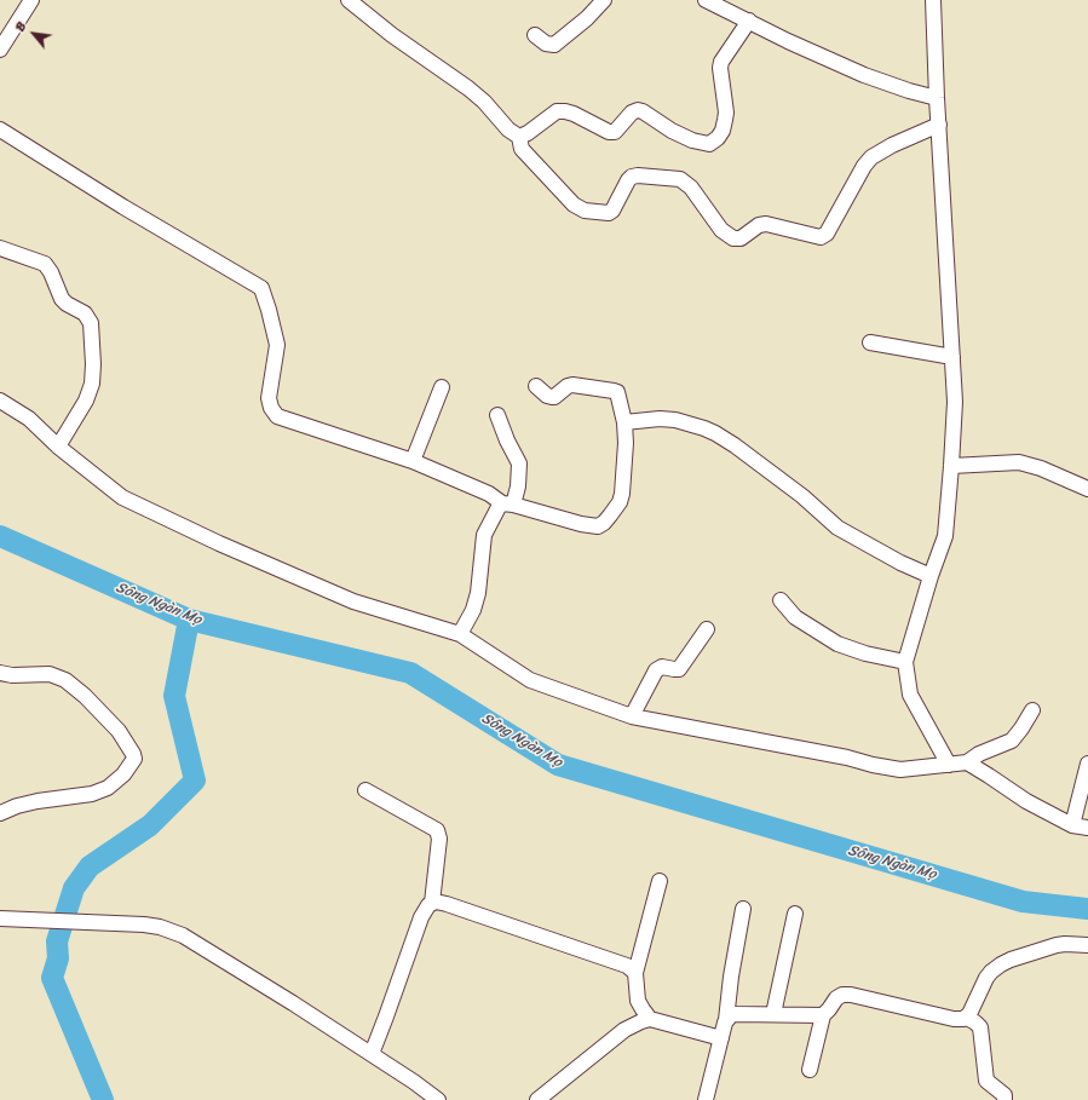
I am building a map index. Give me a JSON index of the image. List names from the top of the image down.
{
  "water": ["Sông Ngàn Mọ"],
  "north": "top left"
}
